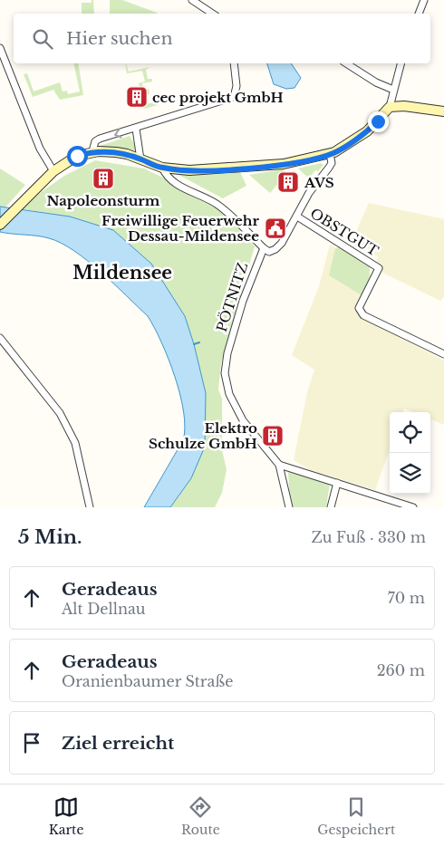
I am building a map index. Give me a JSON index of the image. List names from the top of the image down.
{
  "streets": {
    "street": ["OBSTGUT", "PÖTNITZ"]
  },
  "districts": ["Mildensee"],
  "places": {
    "building": [
      "cec projekt GmbH",
      "Napoleonsturm",
      "AVS",
      "Elektro Schulze GmbH"
    ],
    "public building": ["Freiwillige Feuerwehr Dessau-Mildensee"]
  },
  "page": {
    "search": "Hier suchen",
    "heading": ["5 Min.", "Zu Fuß · 330 m"],
    "list": [
      ["Geradeaus", "Alt Dellnau", "70 m"],
      ["Geradeaus", "Oranienbaumer Straße", "260 m"],
      "Ziel erreicht"
    ],
    "nav": ["Karte", "Route", "Gespeichert"]
  }
}
